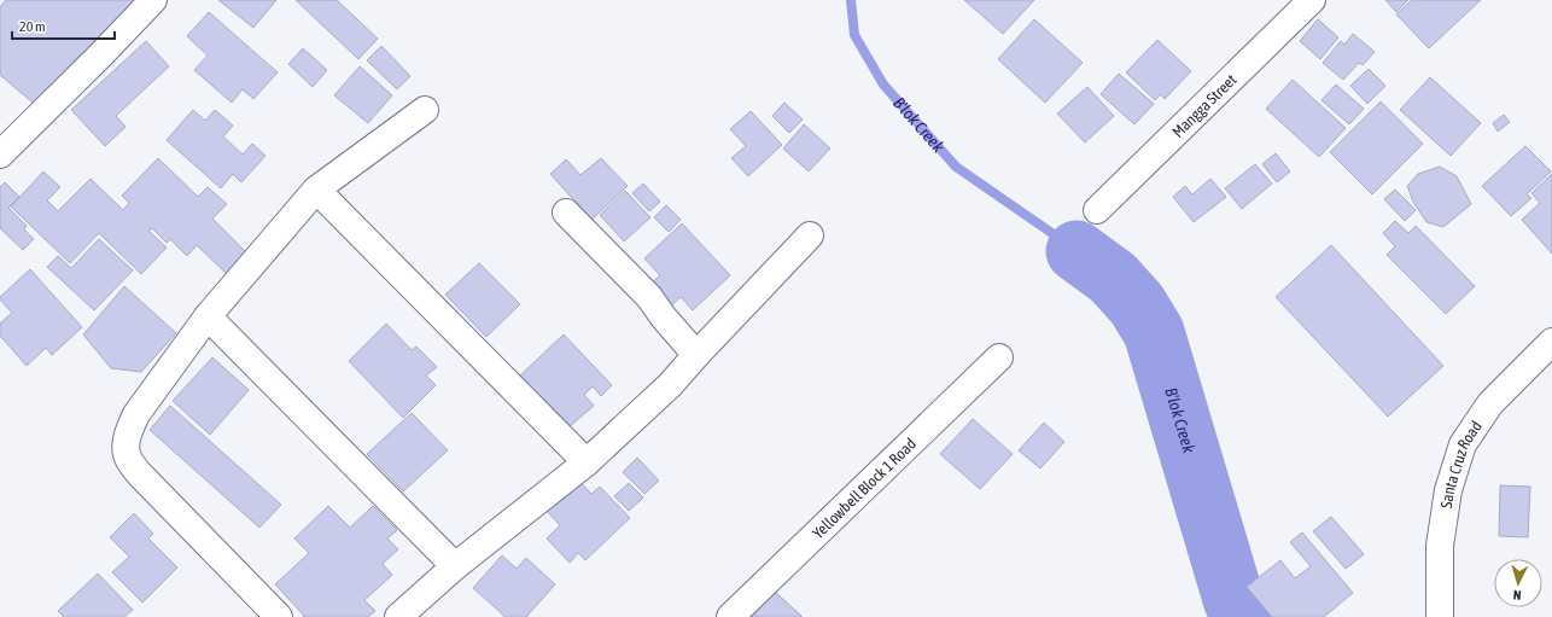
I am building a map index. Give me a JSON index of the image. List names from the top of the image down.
{
  "streets": {
    "street": ["Mangga Street", "Santa Cruz Road", "Yellowbell Block 1 Road"]
  },
  "water": ["B'lok Creek"],
  "scale_bar": "20 m",
  "north": "bottom"
}
